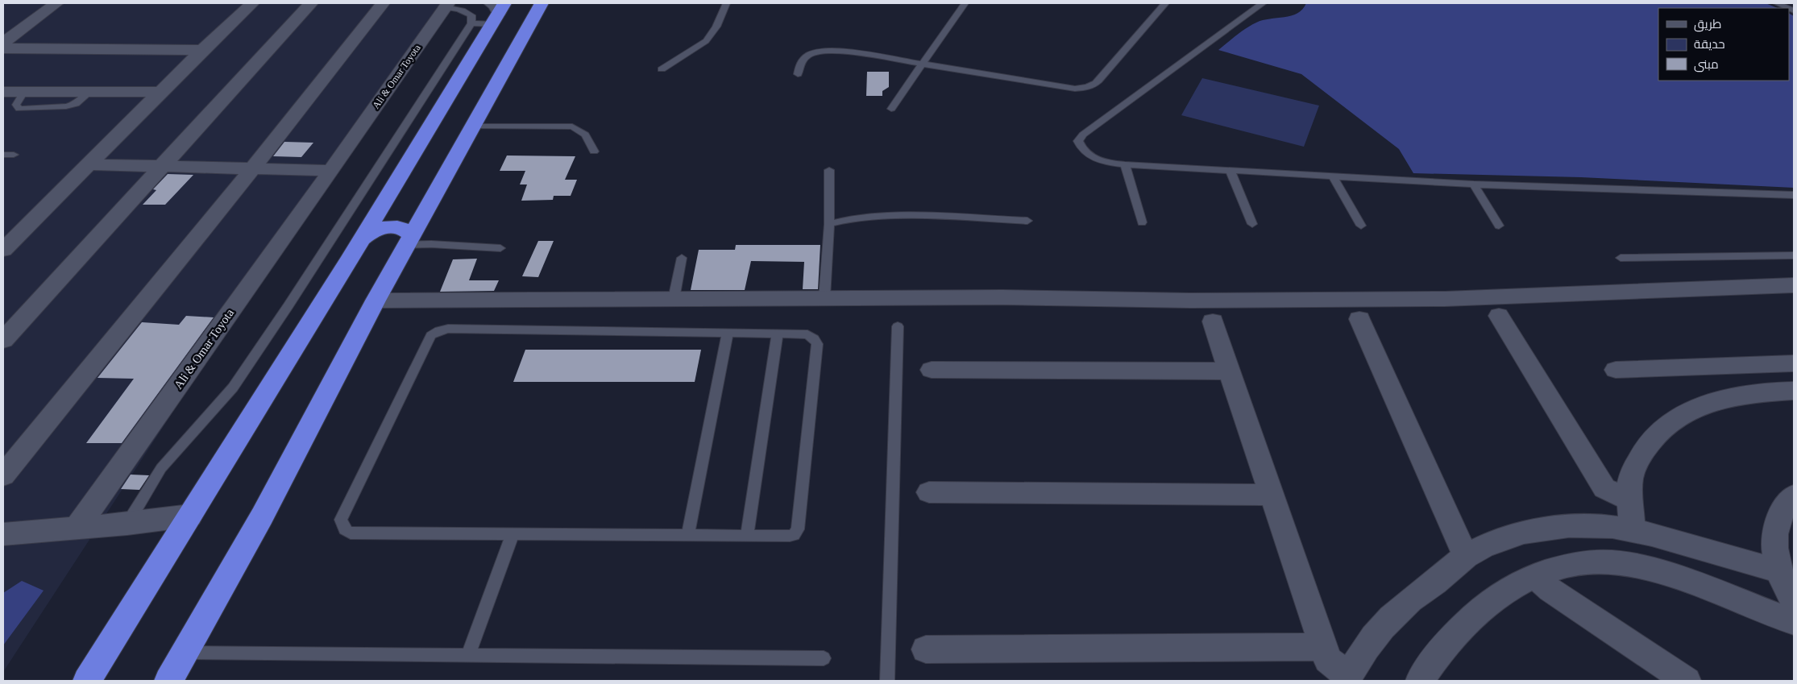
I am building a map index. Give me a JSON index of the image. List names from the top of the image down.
{
  "streets": {
    "street": ["Ali & Omar Toyota"]
  },
  "legend": ["طريق", "حديقة", "مبنى"]
}
